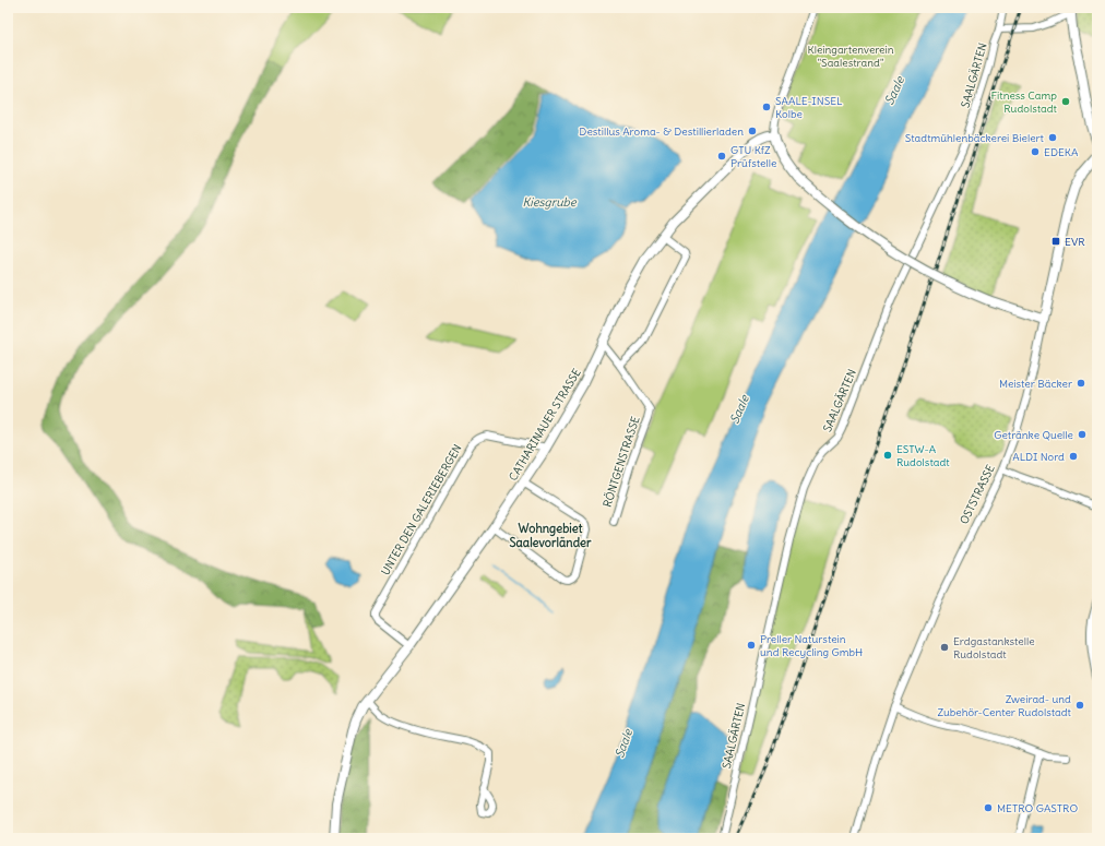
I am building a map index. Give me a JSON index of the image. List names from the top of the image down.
{
  "streets": {
    "main road": ["CATHARINAUER STRASSE", "OSTSTRASSE"],
    "street": ["SAALGÄRTEN", "RÖNTGENSTRASSE", "UNTER DEN GALERIEBERGEN"]
  },
  "crossings": [
    ["CATHARINAUER STRASSE", "RÖNTGENSTRASSE"],
    ["CATHARINAUER STRASSE", "UNTER DEN GALERIEBERGEN"]
  ],
  "districts": ["Wohngebiet Saalevorländer"],
  "water": ["Saale", "Kiesgrube"],
  "parks": ["Kleingartenverein \"Saalestrand\""],
  "places": {
    "other": [
      "Fitness Camp Rudolstadt",
      "SAALE-INSEL Kolbe",
      "Destillus Aroma- & Destillierladen",
      "Stadtmühlenbäckerei Bielert",
      "EDEKA",
      "GTU KfZ Prüfstelle",
      "Meister Bäcker",
      "Getränke Quelle",
      "ESTW-A Rudolstadt",
      "ALDI Nord",
      "Preller Naturstein und Recycling GmbH",
      "Erdgastankstelle Rudolstadt",
      "Zweirad- und Zubehör-Center Rudolstadt",
      "METRO GASTRO"
    ],
    "transit": ["EVR"]
  }
}
